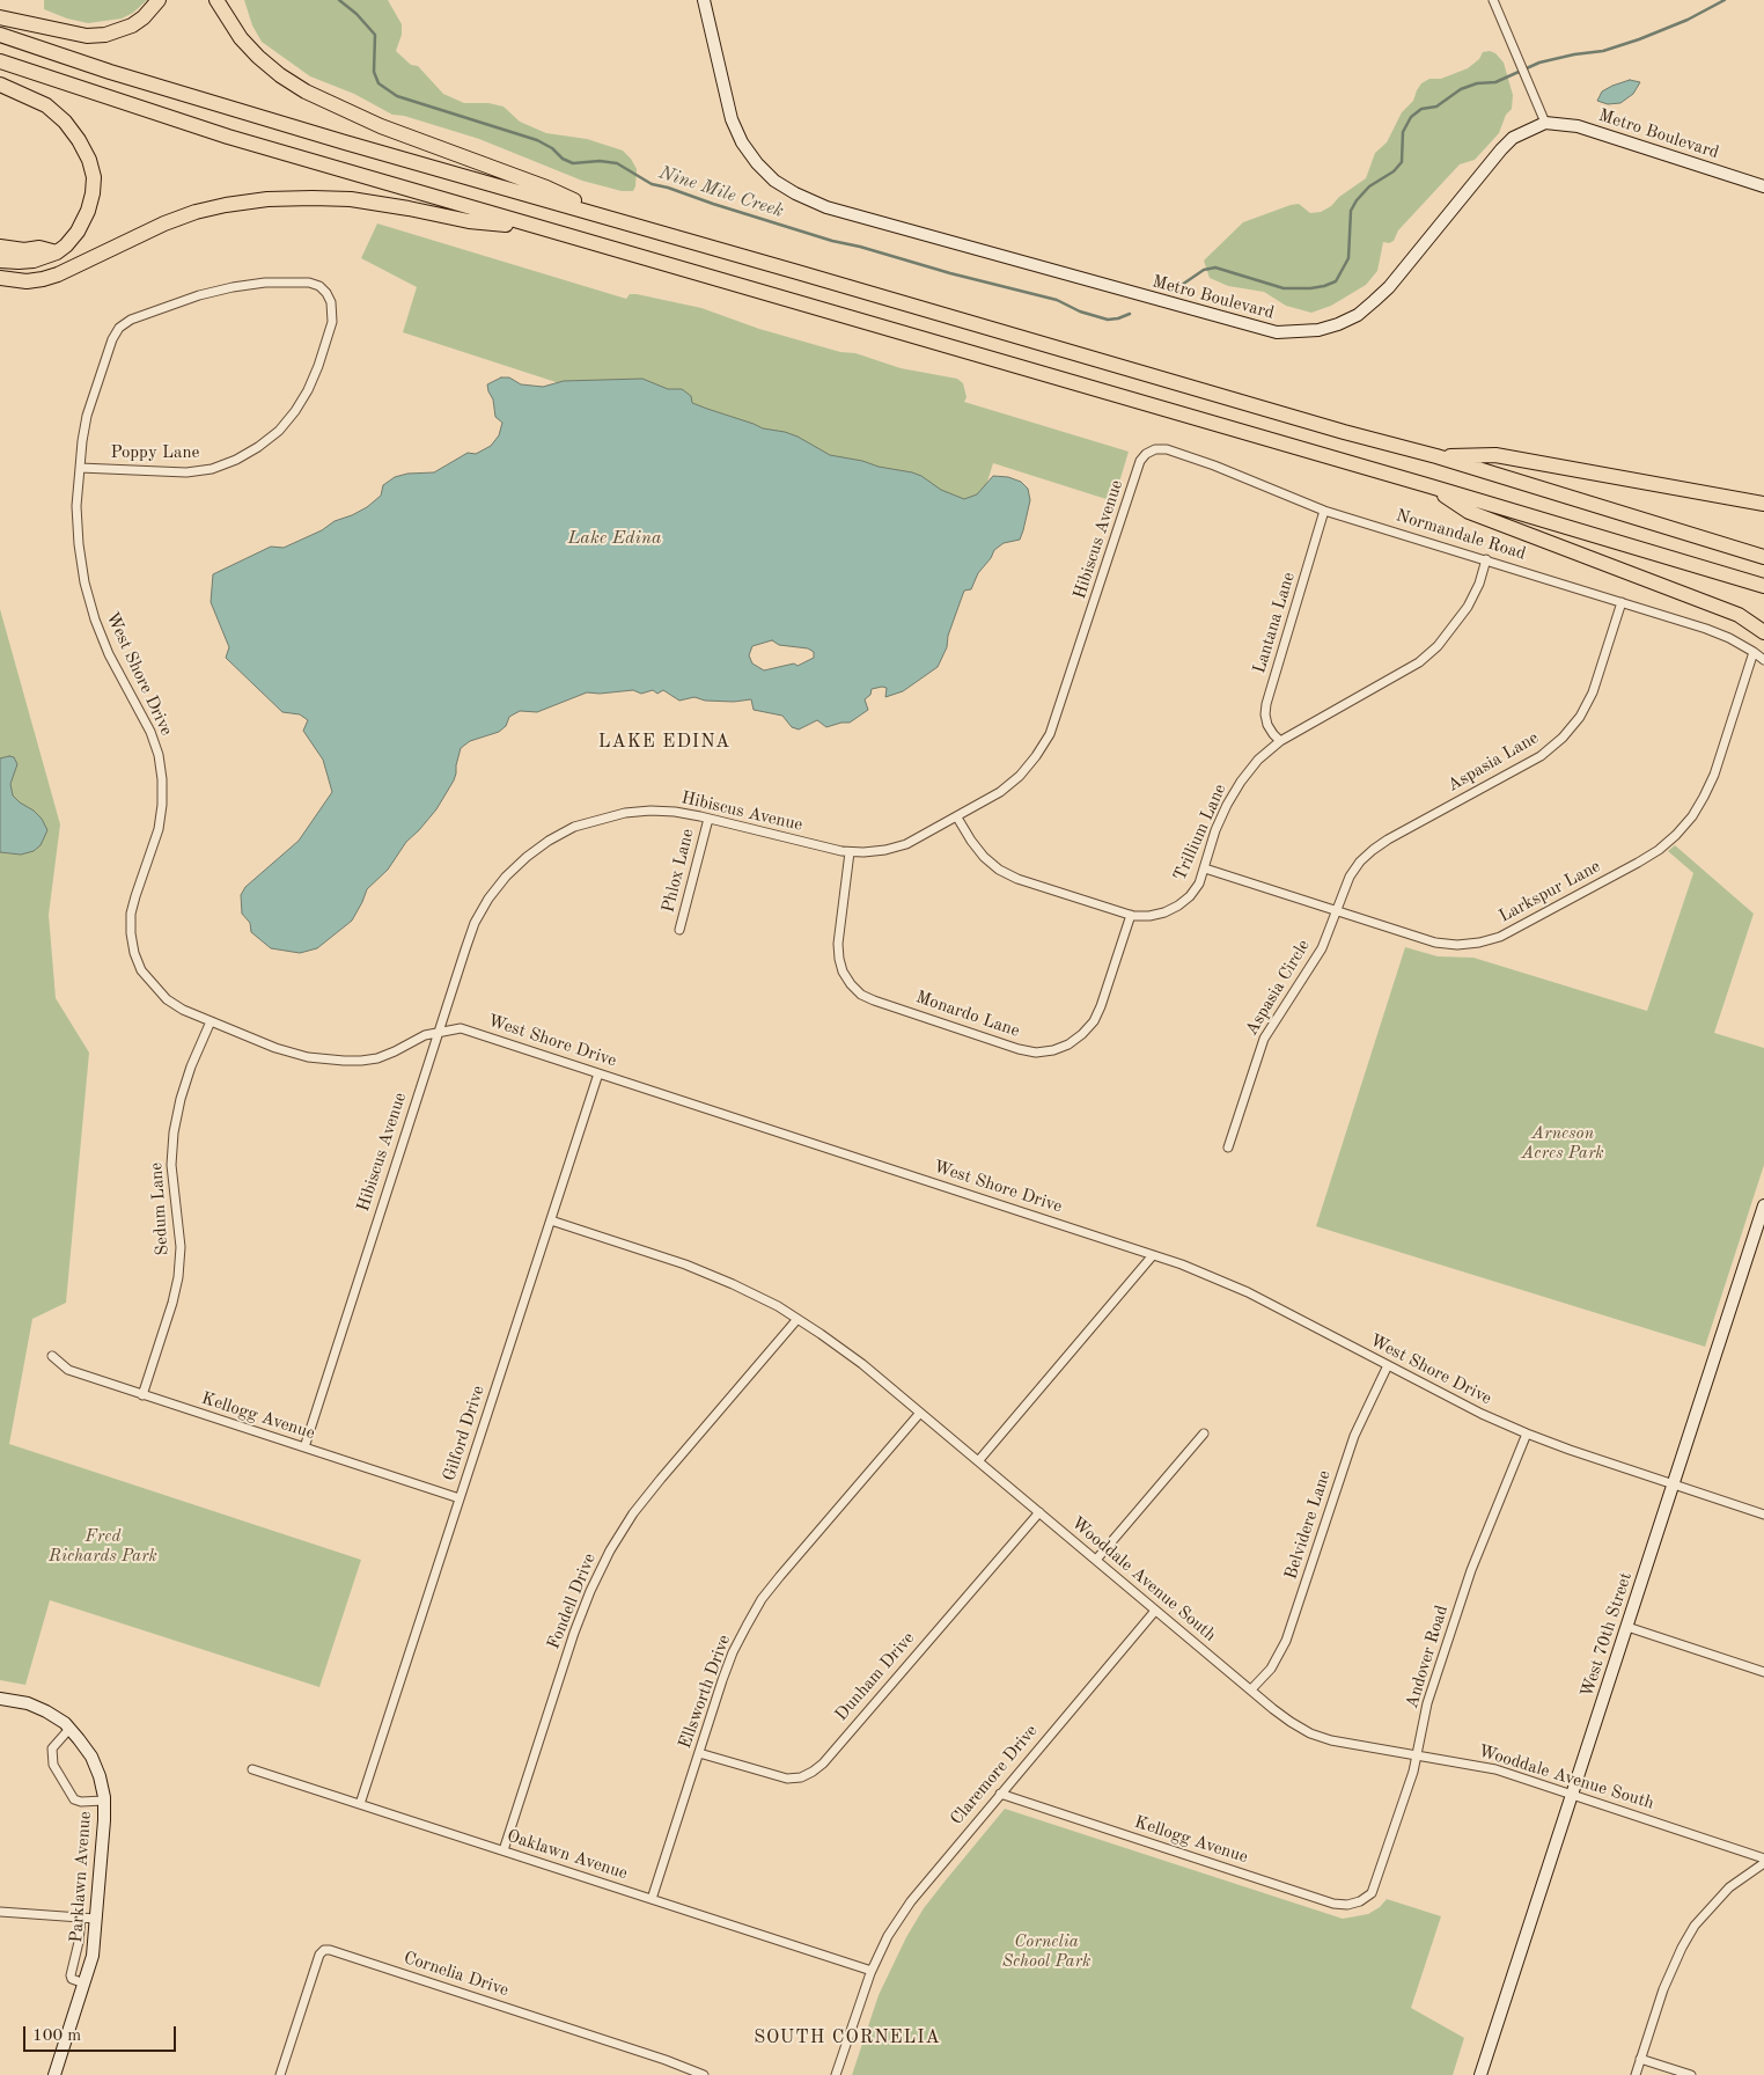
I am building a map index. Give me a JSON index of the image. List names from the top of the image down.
{
  "streets": {
    "street": [
      "Metro Boulevard",
      "Poppy Lane",
      "Normandale Road",
      "Hibiscus Avenue",
      "Lantana Lane",
      "West Shore Drive",
      "Aspasia Lane",
      "Trillium Lane",
      "Phlox Lane",
      "Larkspur Lane",
      "Aspasia Circle",
      "Monardo Lane",
      "Sedum Lane",
      "Kellogg Avenue",
      "Gilford Drive",
      "Belvidere Lane",
      "Wooddale Avenue South",
      "Fondell Drive",
      "West 70th Street",
      "Andover Road",
      "Dunham Drive",
      "Ellsworth Drive",
      "Claremore Drive",
      "Oaklawn Avenue",
      "Parklawn Avenue",
      "Cornelia Drive"
    ]
  },
  "crossings": [
    ["Poppy Lane", "West Shore Drive"],
    ["Normandale Road", "Hibiscus Avenue"],
    ["Normandale Road", "Lantana Lane"],
    ["Normandale Road", "Aspasia Lane"],
    ["Normandale Road", "Trillium Lane"],
    ["Normandale Road", "Larkspur Lane"],
    ["Hibiscus Avenue", "West Shore Drive"],
    ["Hibiscus Avenue", "Trillium Lane"],
    ["Hibiscus Avenue", "Phlox Lane"],
    ["Hibiscus Avenue", "Monardo Lane"],
    ["Hibiscus Avenue", "Kellogg Avenue"],
    ["Lantana Lane", "Trillium Lane"],
    ["West Shore Drive", "Sedum Lane"],
    ["West Shore Drive", "Gilford Drive"],
    ["West Shore Drive", "Belvidere Lane"],
    ["West Shore Drive", "West 70th Street"],
    ["West Shore Drive", "Andover Road"],
    ["Aspasia Lane", "Larkspur Lane"],
    ["Aspasia Lane", "Aspasia Circle"],
    ["Trillium Lane", "Larkspur Lane"],
    ["Trillium Lane", "Monardo Lane"],
    ["Larkspur Lane", "Aspasia Circle"],
    ["Sedum Lane", "Kellogg Avenue"],
    ["Kellogg Avenue", "Gilford Drive"],
    ["Kellogg Avenue", "Andover Road"],
    ["Kellogg Avenue", "Claremore Drive"],
    ["Gilford Drive", "Wooddale Avenue South"],
    ["Gilford Drive", "Oaklawn Avenue"],
    ["Belvidere Lane", "Wooddale Avenue South"],
    ["Wooddale Avenue South", "Fondell Drive"],
    ["Wooddale Avenue South", "West 70th Street"],
    ["Wooddale Avenue South", "Andover Road"],
    ["Wooddale Avenue South", "Dunham Drive"],
    ["Wooddale Avenue South", "Ellsworth Drive"],
    ["Wooddale Avenue South", "Claremore Drive"],
    ["Fondell Drive", "Oaklawn Avenue"],
    ["Dunham Drive", "Ellsworth Drive"],
    ["Ellsworth Drive", "Oaklawn Avenue"],
    ["Claremore Drive", "Oaklawn Avenue"]
  ],
  "districts": ["LAKE EDINA", "SOUTH CORNELIA"],
  "water": ["Nine Mile Creek", "Lake Edina"],
  "parks": ["Arneson Acres Park", "Fred Richards Park", "Cornelia School Park"],
  "scale_bar": "100 m"
}
